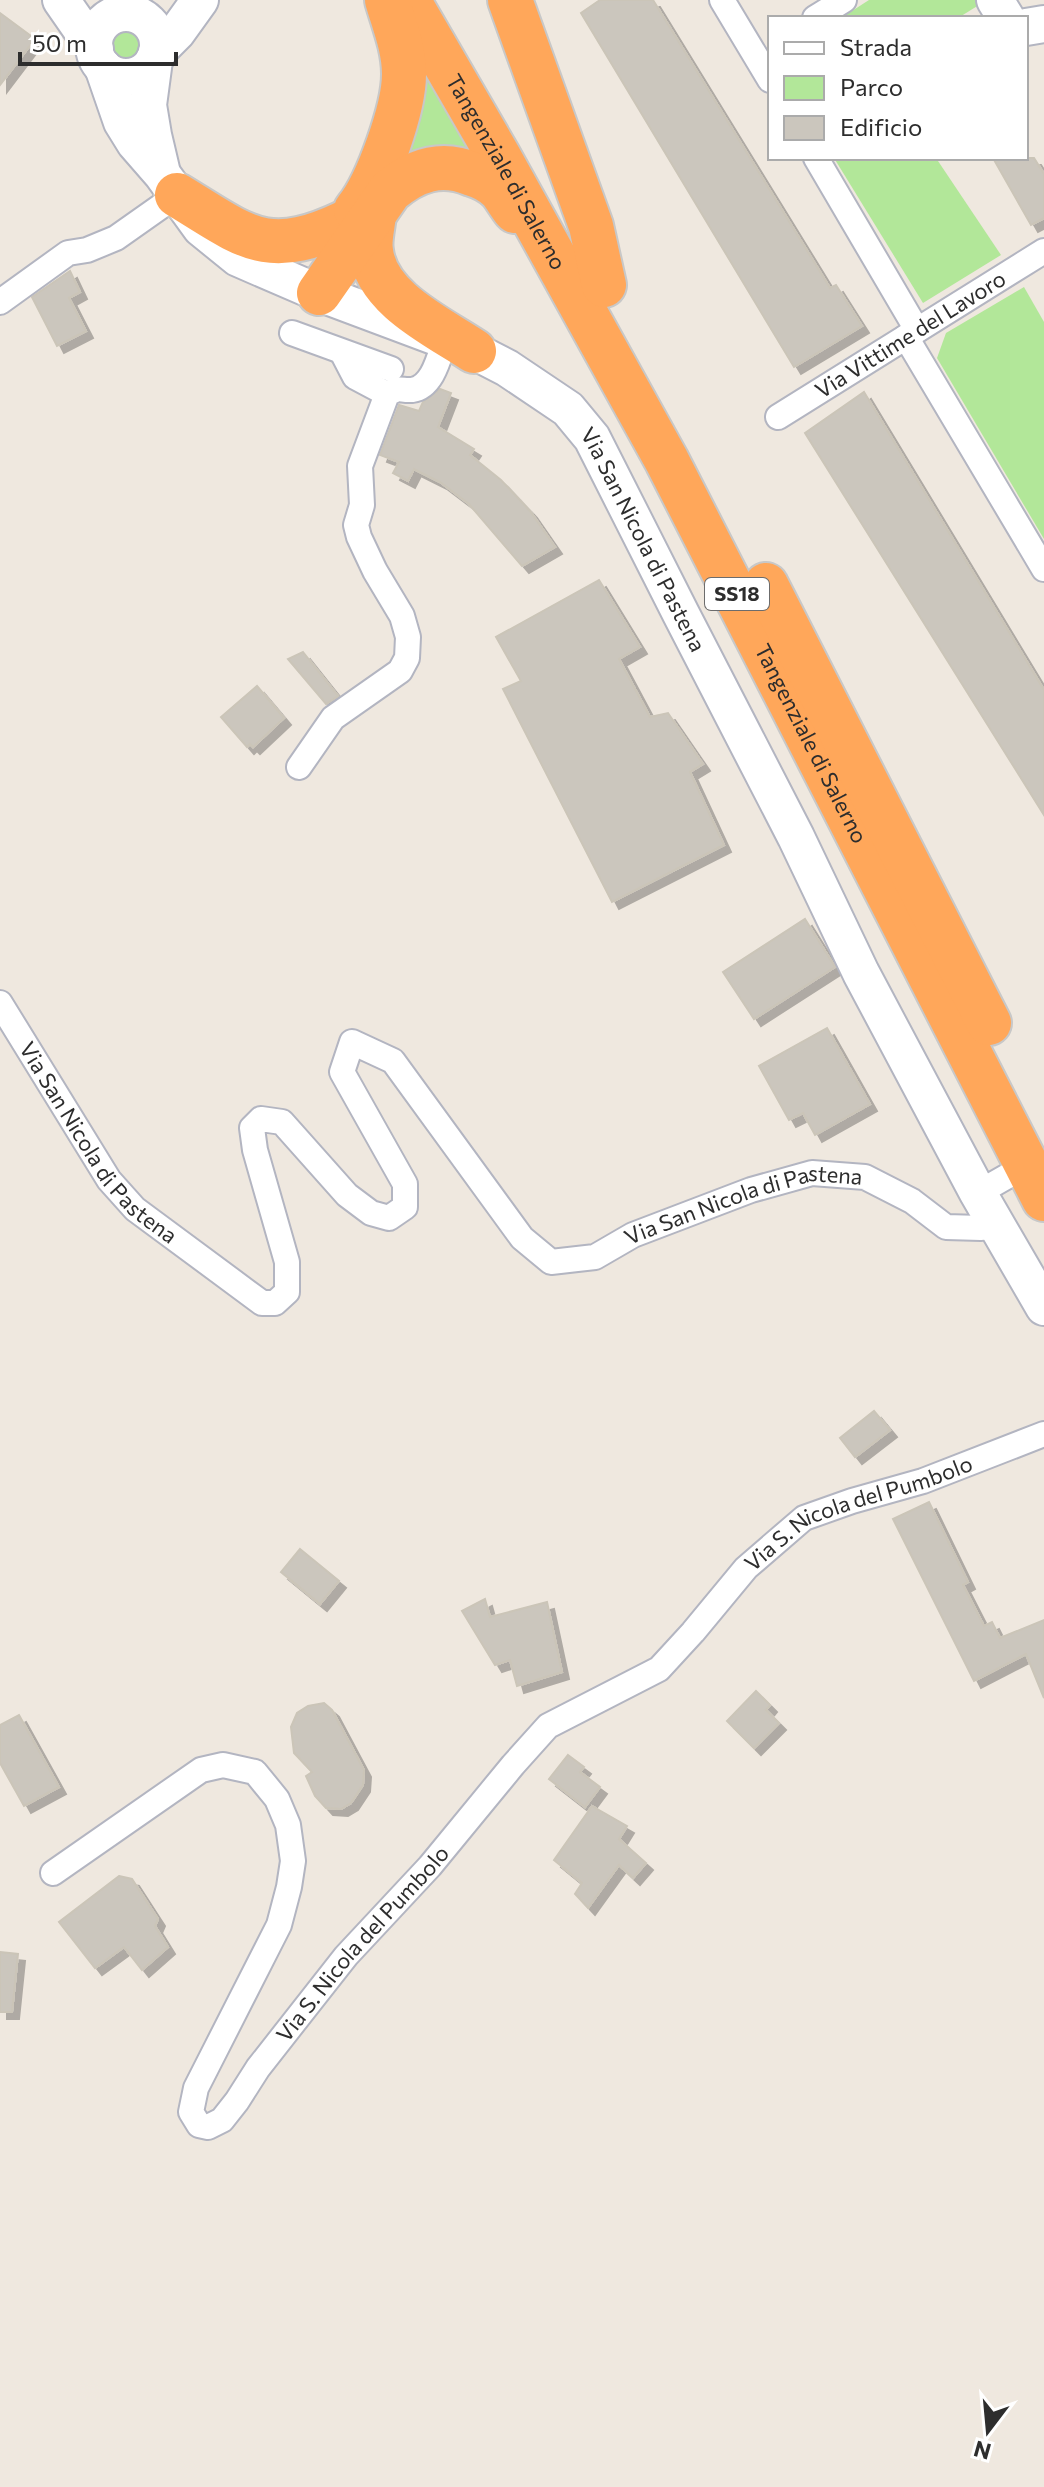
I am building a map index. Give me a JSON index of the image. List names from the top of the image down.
{
  "streets": {
    "highway": ["Tangenziale di Salerno", "SS18"],
    "street": ["Via Vittime del Lavoro", "Via San Nicola di Pastena", "Via S. Nicola del Pumbolo"]
  },
  "legend": ["Strada", "Parco", "Edificio"],
  "scale_bar": "50 m",
  "north": "bottom"
}
